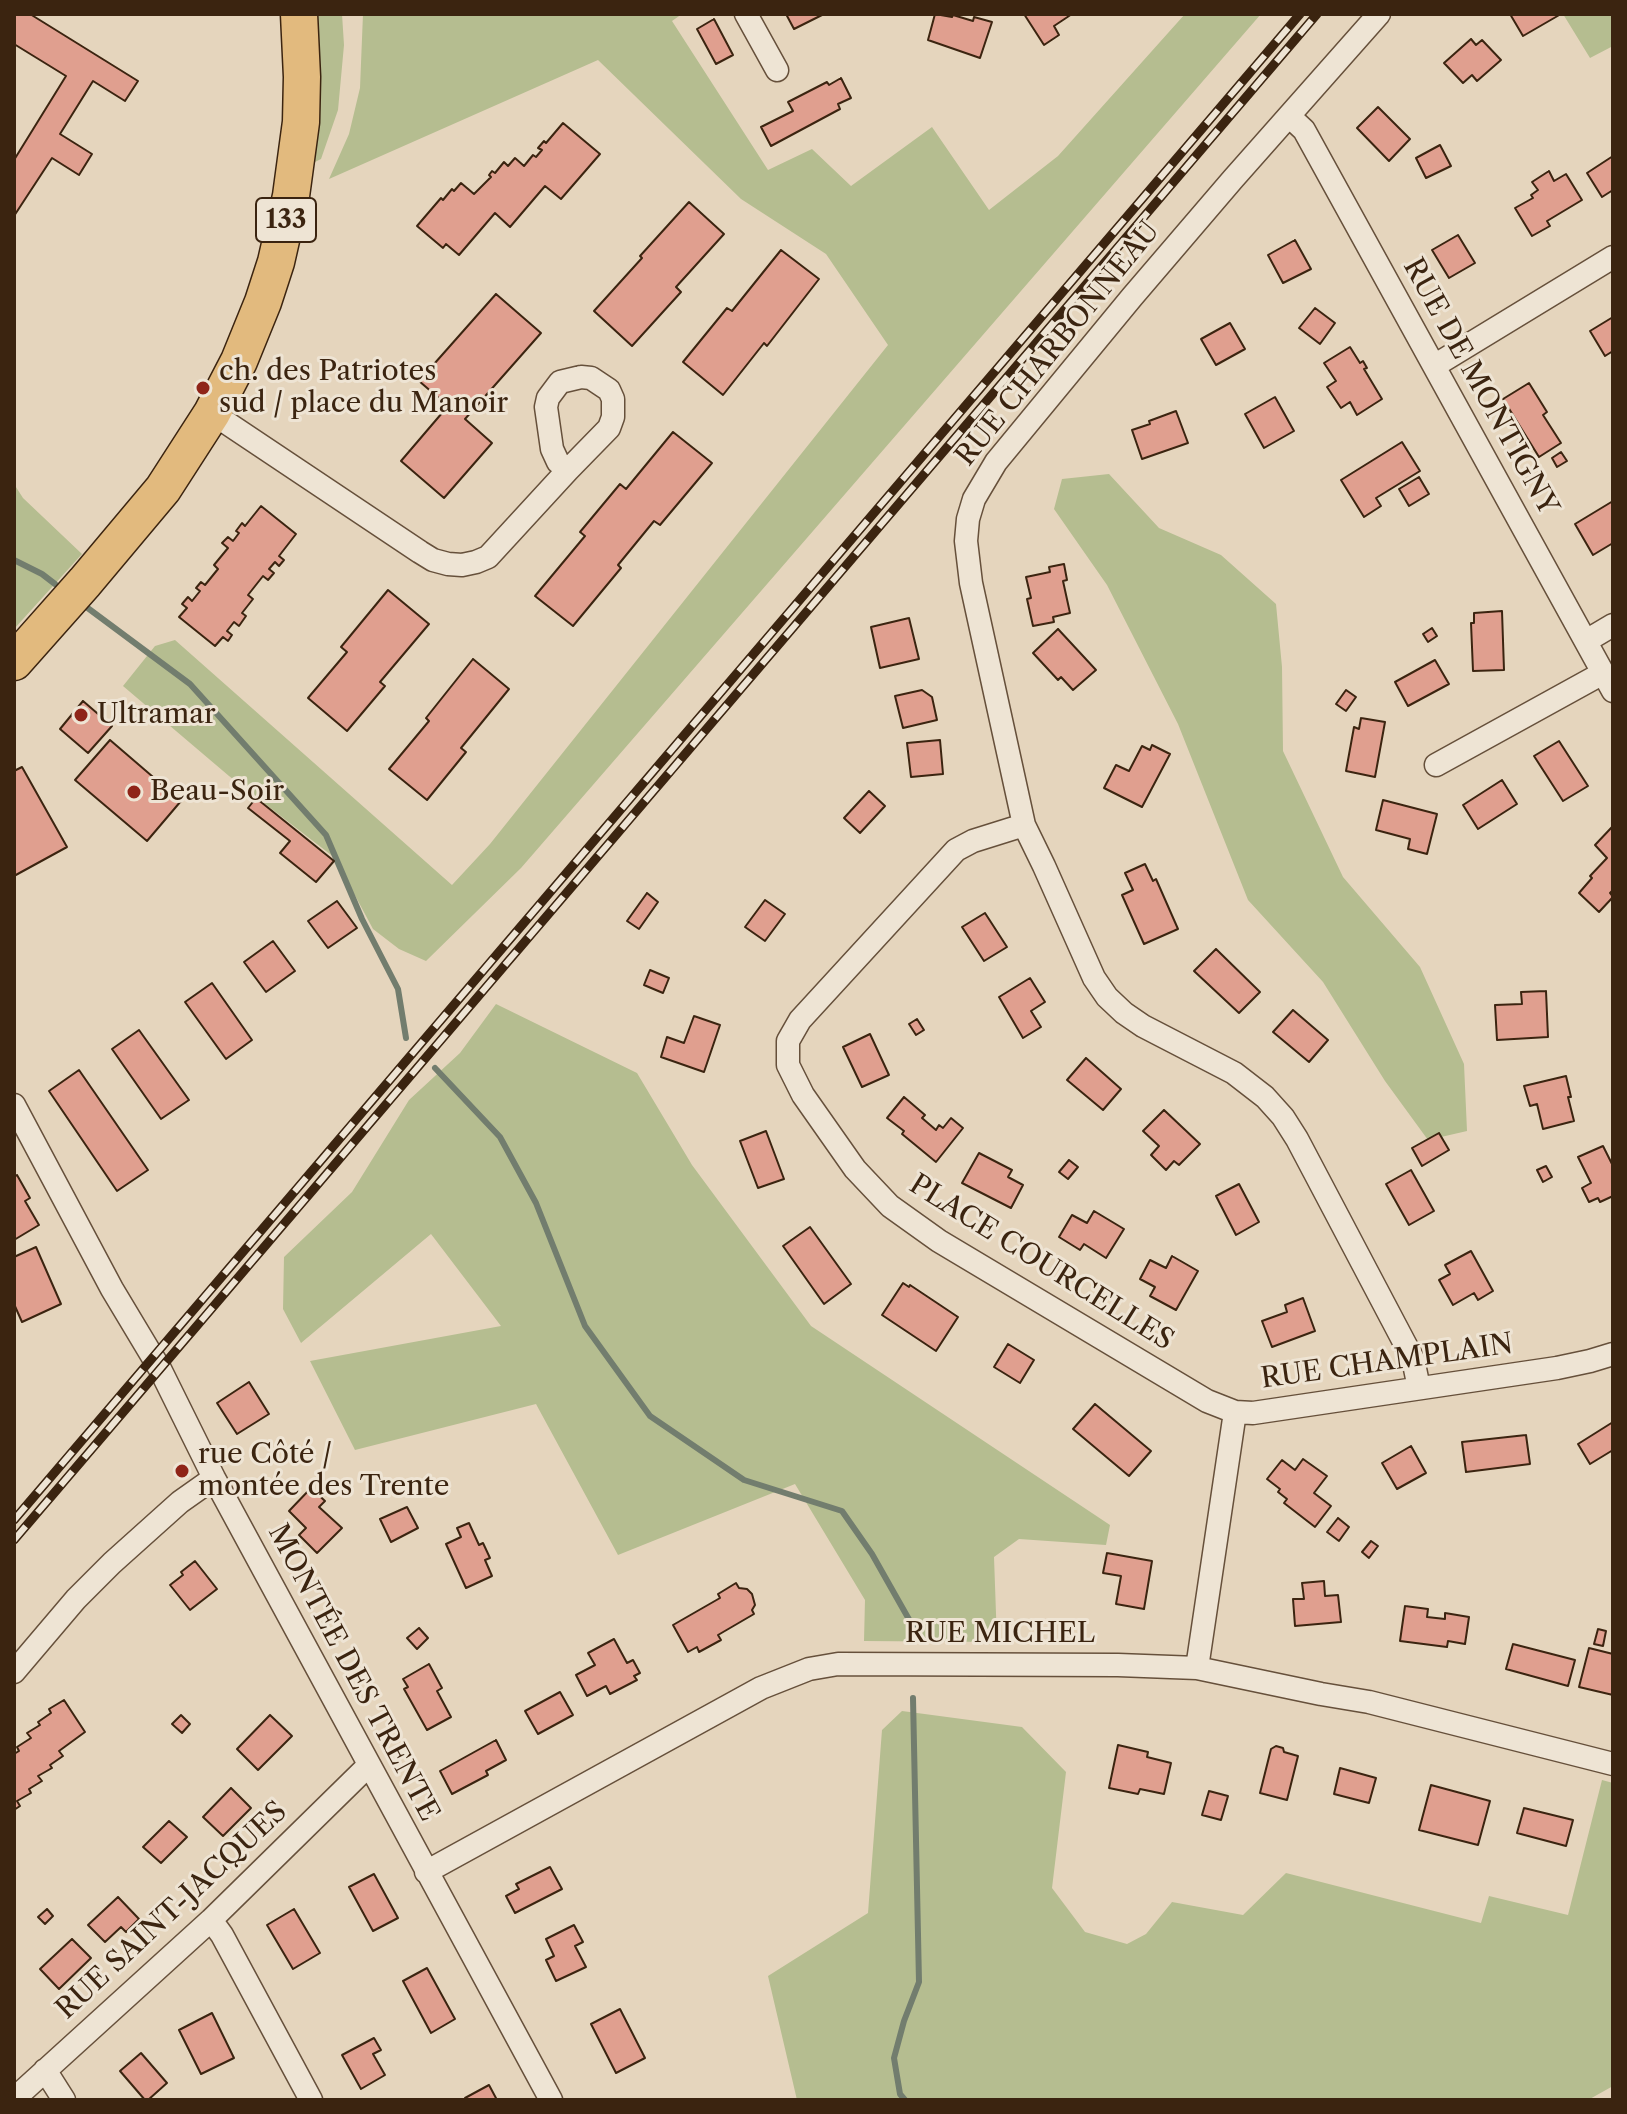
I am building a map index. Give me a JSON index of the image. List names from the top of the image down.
{
  "streets": {
    "main road": ["133"],
    "street": [
      "RUE CHARBONNEAU",
      "RUE DE MONTIGNY",
      "PLACE COURCELLES",
      "RUE CHAMPLAIN",
      "RUE MICHEL",
      "MONTÉE DES TRENTE",
      "RUE SAINT-JACQUES"
    ]
  },
  "crossings": [
    ["RUE CHARBONNEAU", "RUE DE MONTIGNY"],
    ["RUE CHARBONNEAU", "PLACE COURCELLES"],
    ["PLACE COURCELLES", "RUE CHAMPLAIN"],
    ["RUE CHAMPLAIN", "RUE MICHEL"],
    ["RUE MICHEL", "MONTÉE DES TRENTE"],
    ["MONTÉE DES TRENTE", "RUE SAINT-JACQUES"]
  ],
  "places": [
    "ch. des Patriotes sud / place du Manoir",
    "Ultramar",
    "Beau-Soir",
    "rue Côté / montée des Trente"
  ]
}
